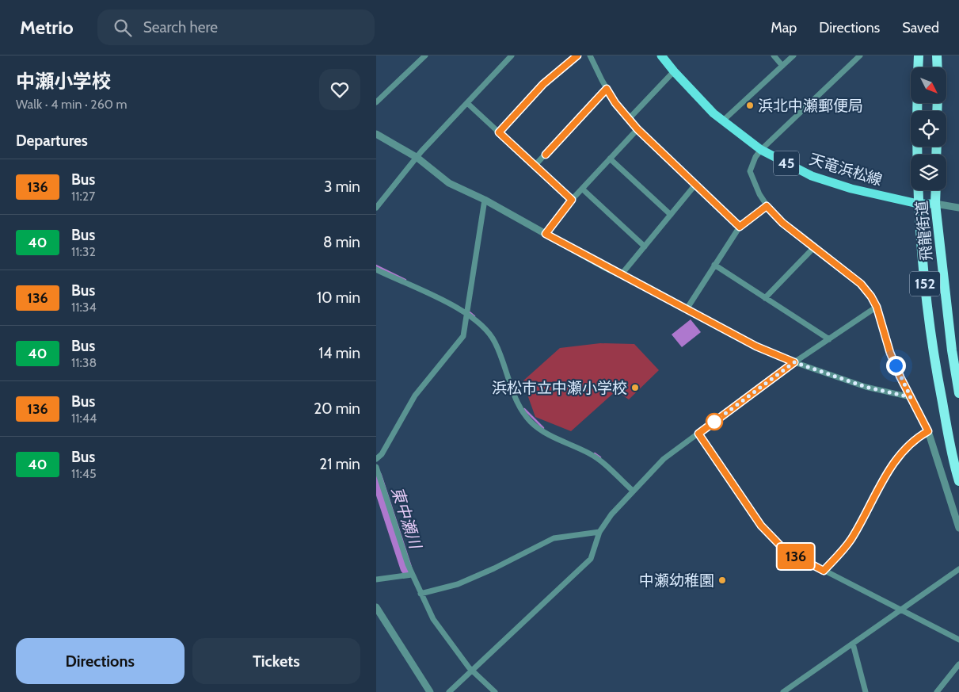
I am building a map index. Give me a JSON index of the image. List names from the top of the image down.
{
  "streets": {
    "highway": ["飛龍街道", "152"],
    "main road": ["45", "天竜浜松線"]
  },
  "crossings": [
    ["天竜浜松線", "飛龍街道"]
  ],
  "water": ["東中瀬川"],
  "places": ["浜北中瀬郵便局", "浜松市立中瀬小学校", "中瀬幼稚園"],
  "lines": ["bus line 136"],
  "north": "bottom right",
  "page": {
    "header": "Metrio",
    "search": "Search here",
    "nav": ["Map", "Directions", "Saved"],
    "heading": [
      ["中瀬小学校", "Walk · 4 min · 260 m"],
      "Departures"
    ],
    "on_map": "136",
    "list": [
      {
        "mark": "136",
        "name": "Bus",
        "note": "11:27",
        "value": "3 min"
      },
      {
        "mark": "40",
        "name": "Bus",
        "note": "11:32",
        "value": "8 min"
      },
      {
        "mark": "136",
        "name": "Bus",
        "note": "11:34",
        "value": "10 min"
      },
      {
        "mark": "40",
        "name": "Bus",
        "note": "11:38",
        "value": "14 min"
      },
      {
        "mark": "136",
        "name": "Bus",
        "note": "11:44",
        "value": "20 min"
      },
      {
        "mark": "40",
        "name": "Bus",
        "note": "11:45",
        "value": "21 min"
      }
    ],
    "buttons": ["Directions", "Tickets"]
  }
}
